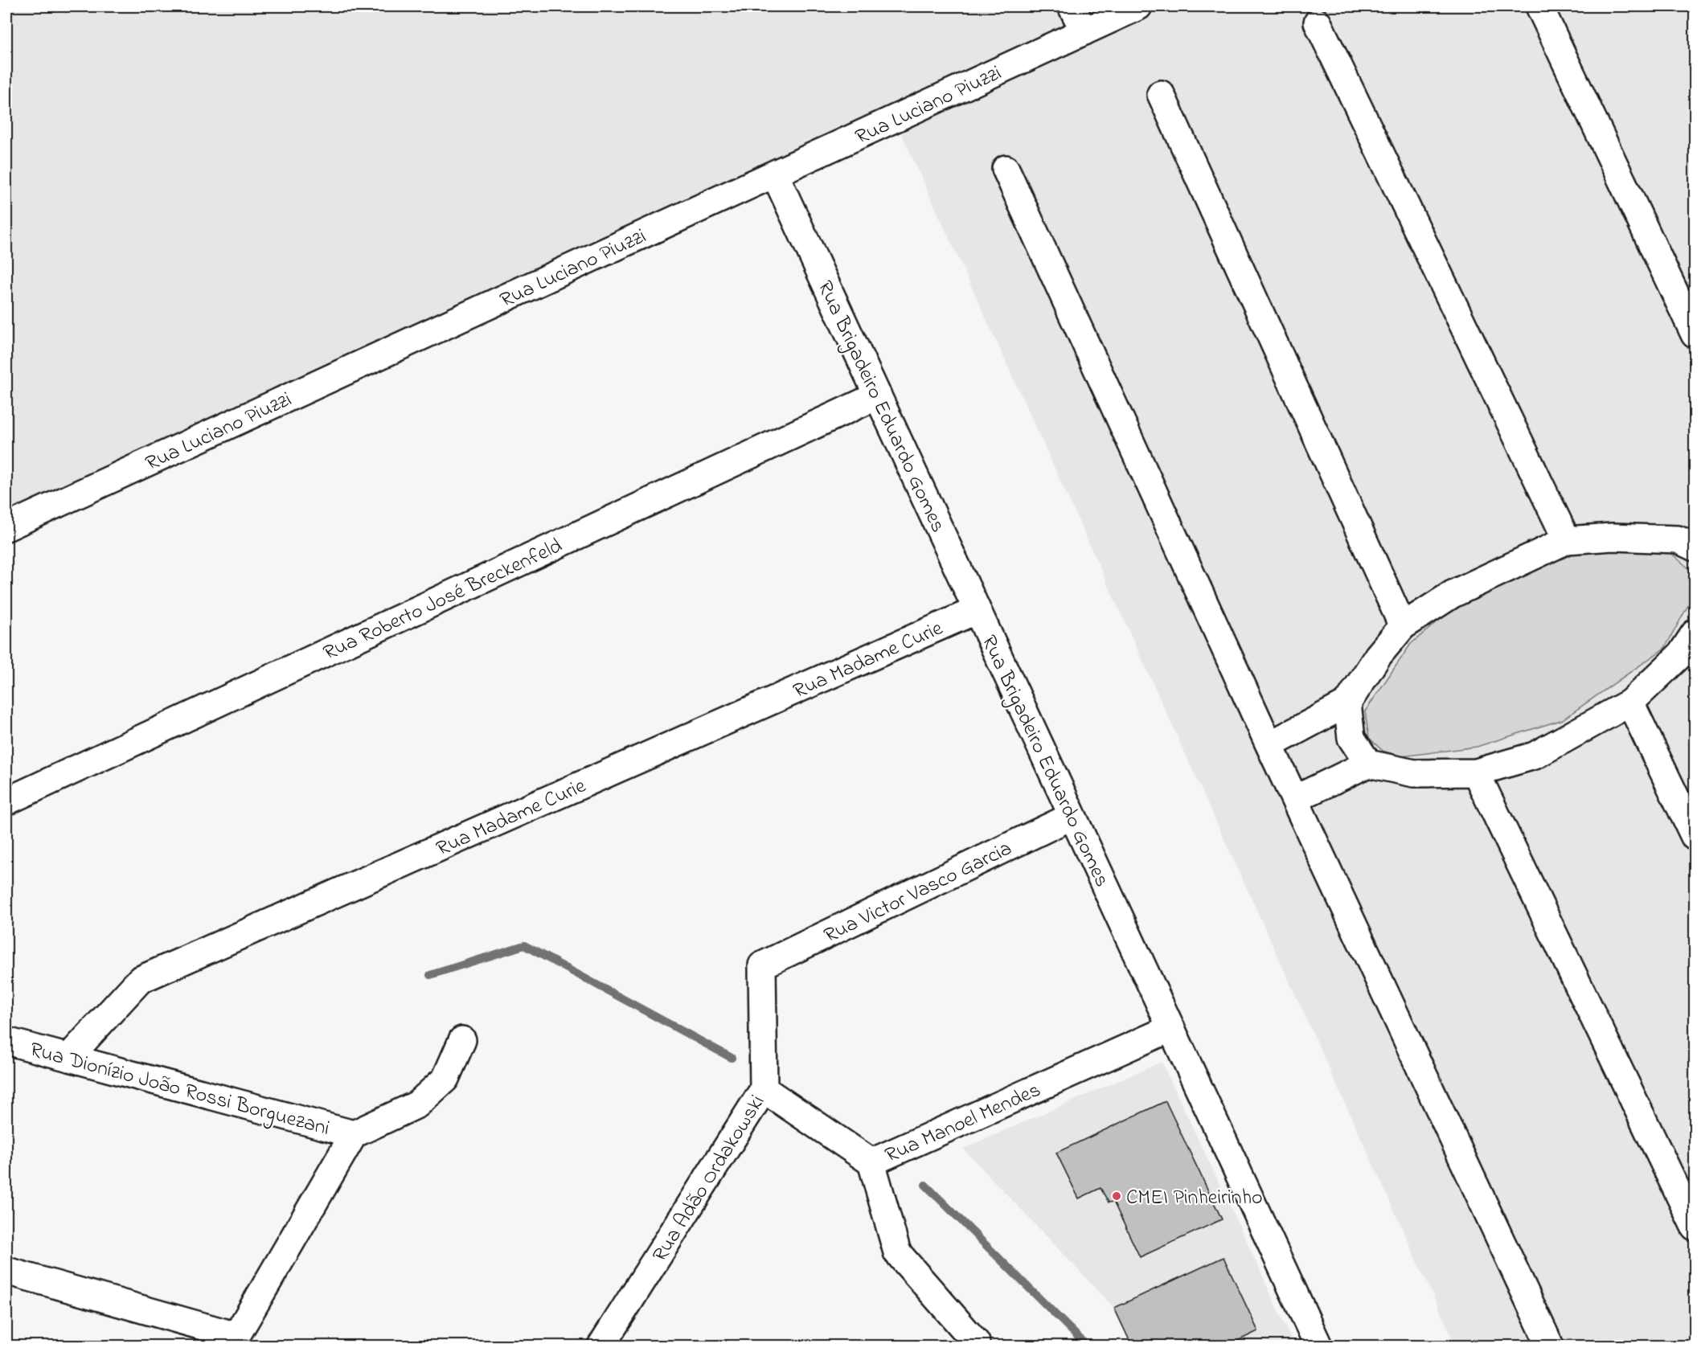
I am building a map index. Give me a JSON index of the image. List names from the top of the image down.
{
  "streets": {
    "street": [
      "Rua Luciano Piuzzi",
      "Rua Brigadeiro Eduardo Gomes",
      "Rua Roberto José Breckenfeld",
      "Rua Madame Curie",
      "Rua Victor Vasco Garcia",
      "Rua Dionízio João Rossi Borguezani",
      "Rua Manoel Mendes",
      "Rua Adão Ordakowski"
    ]
  },
  "crossings": [
    ["Rua Luciano Piuzzi", "Rua Brigadeiro Eduardo Gomes"],
    ["Rua Brigadeiro Eduardo Gomes", "Rua Roberto José Breckenfeld"],
    ["Rua Brigadeiro Eduardo Gomes", "Rua Madame Curie"],
    ["Rua Brigadeiro Eduardo Gomes", "Rua Victor Vasco Garcia"],
    ["Rua Brigadeiro Eduardo Gomes", "Rua Manoel Mendes"],
    ["Rua Madame Curie", "Rua Dionízio João Rossi Borguezani"],
    ["Rua Victor Vasco Garcia", "Rua Adão Ordakowski"],
    ["Rua Manoel Mendes", "Rua Adão Ordakowski"]
  ],
  "places": ["CMEI Pinheirinho"]
}
